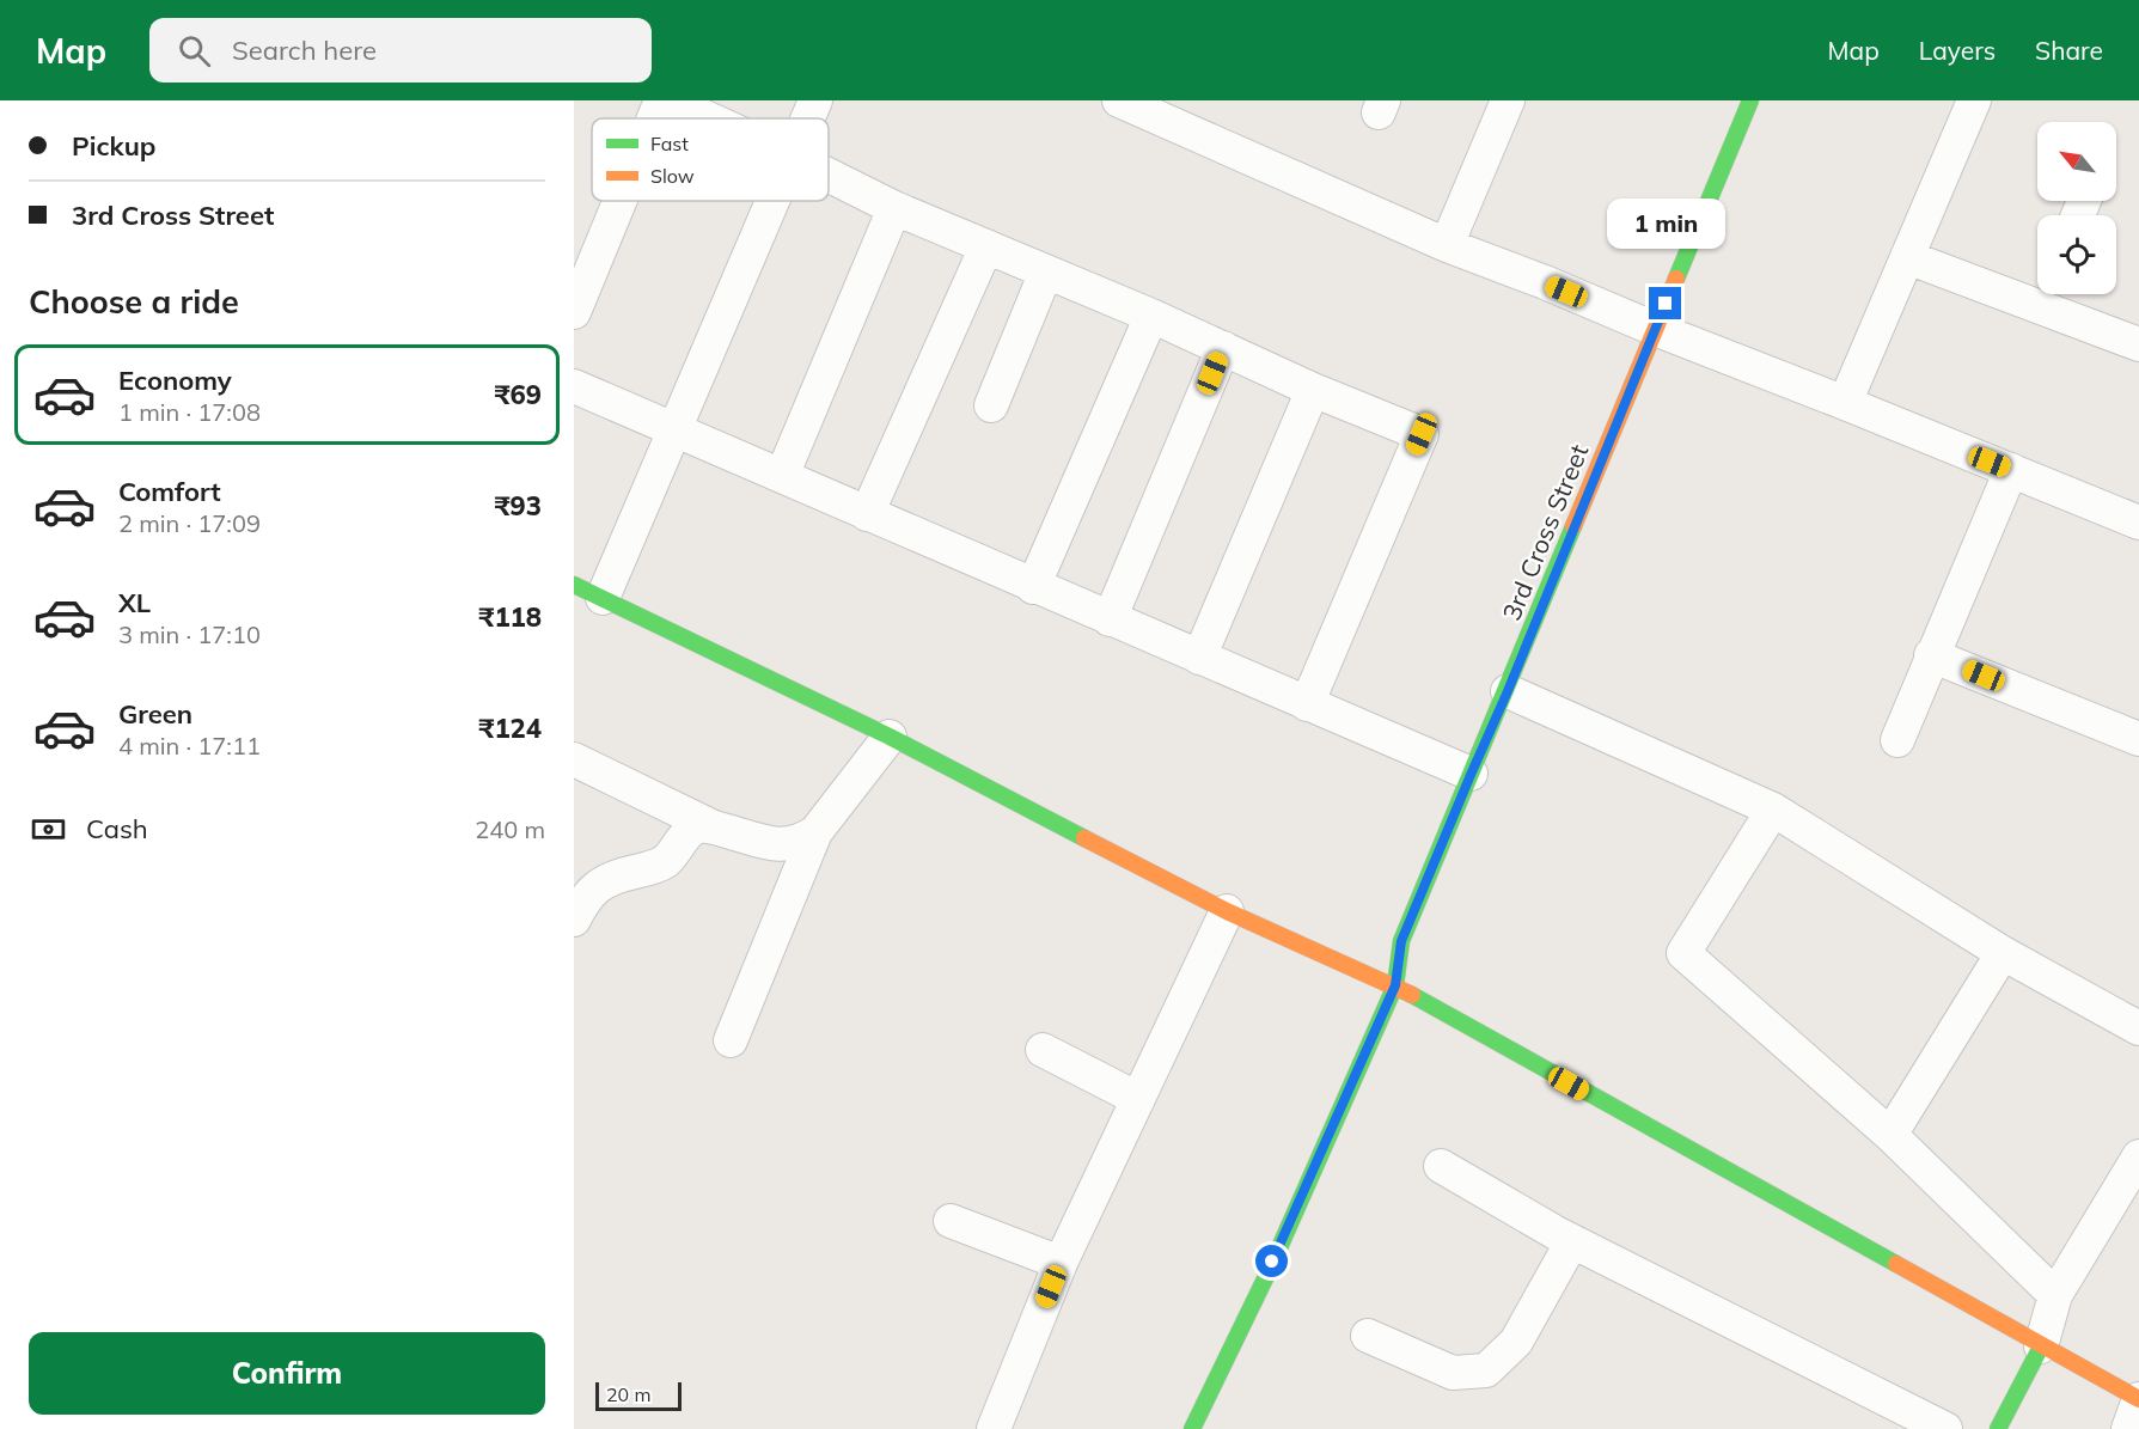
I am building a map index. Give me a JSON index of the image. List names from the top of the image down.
{
  "streets": {
    "street": ["3rd Cross Street"]
  },
  "legend": ["Fast", "Slow"],
  "scale_bar": "20 m",
  "north": "top left",
  "page": {
    "header": "Map",
    "search": "Search here",
    "nav": ["Map", "Layers", "Share"],
    "banner": ["Pickup", "3rd Cross Street"],
    "bubble": "1 min",
    "heading": "Choose a ride",
    "list": [
      {
        "name": "Economy",
        "note": "1 min · 17:08",
        "value": "₹69"
      },
      {
        "name": "Comfort",
        "note": "2 min · 17:09",
        "value": "₹93"
      },
      {
        "name": "XL",
        "note": "3 min · 17:10",
        "value": "₹118"
      },
      {
        "name": "Green",
        "note": "4 min · 17:11",
        "value": "₹124"
      }
    ],
    "pay": ["Cash", "240 m"],
    "buttons": "Confirm",
    "scale": "20 m"
  }
}
